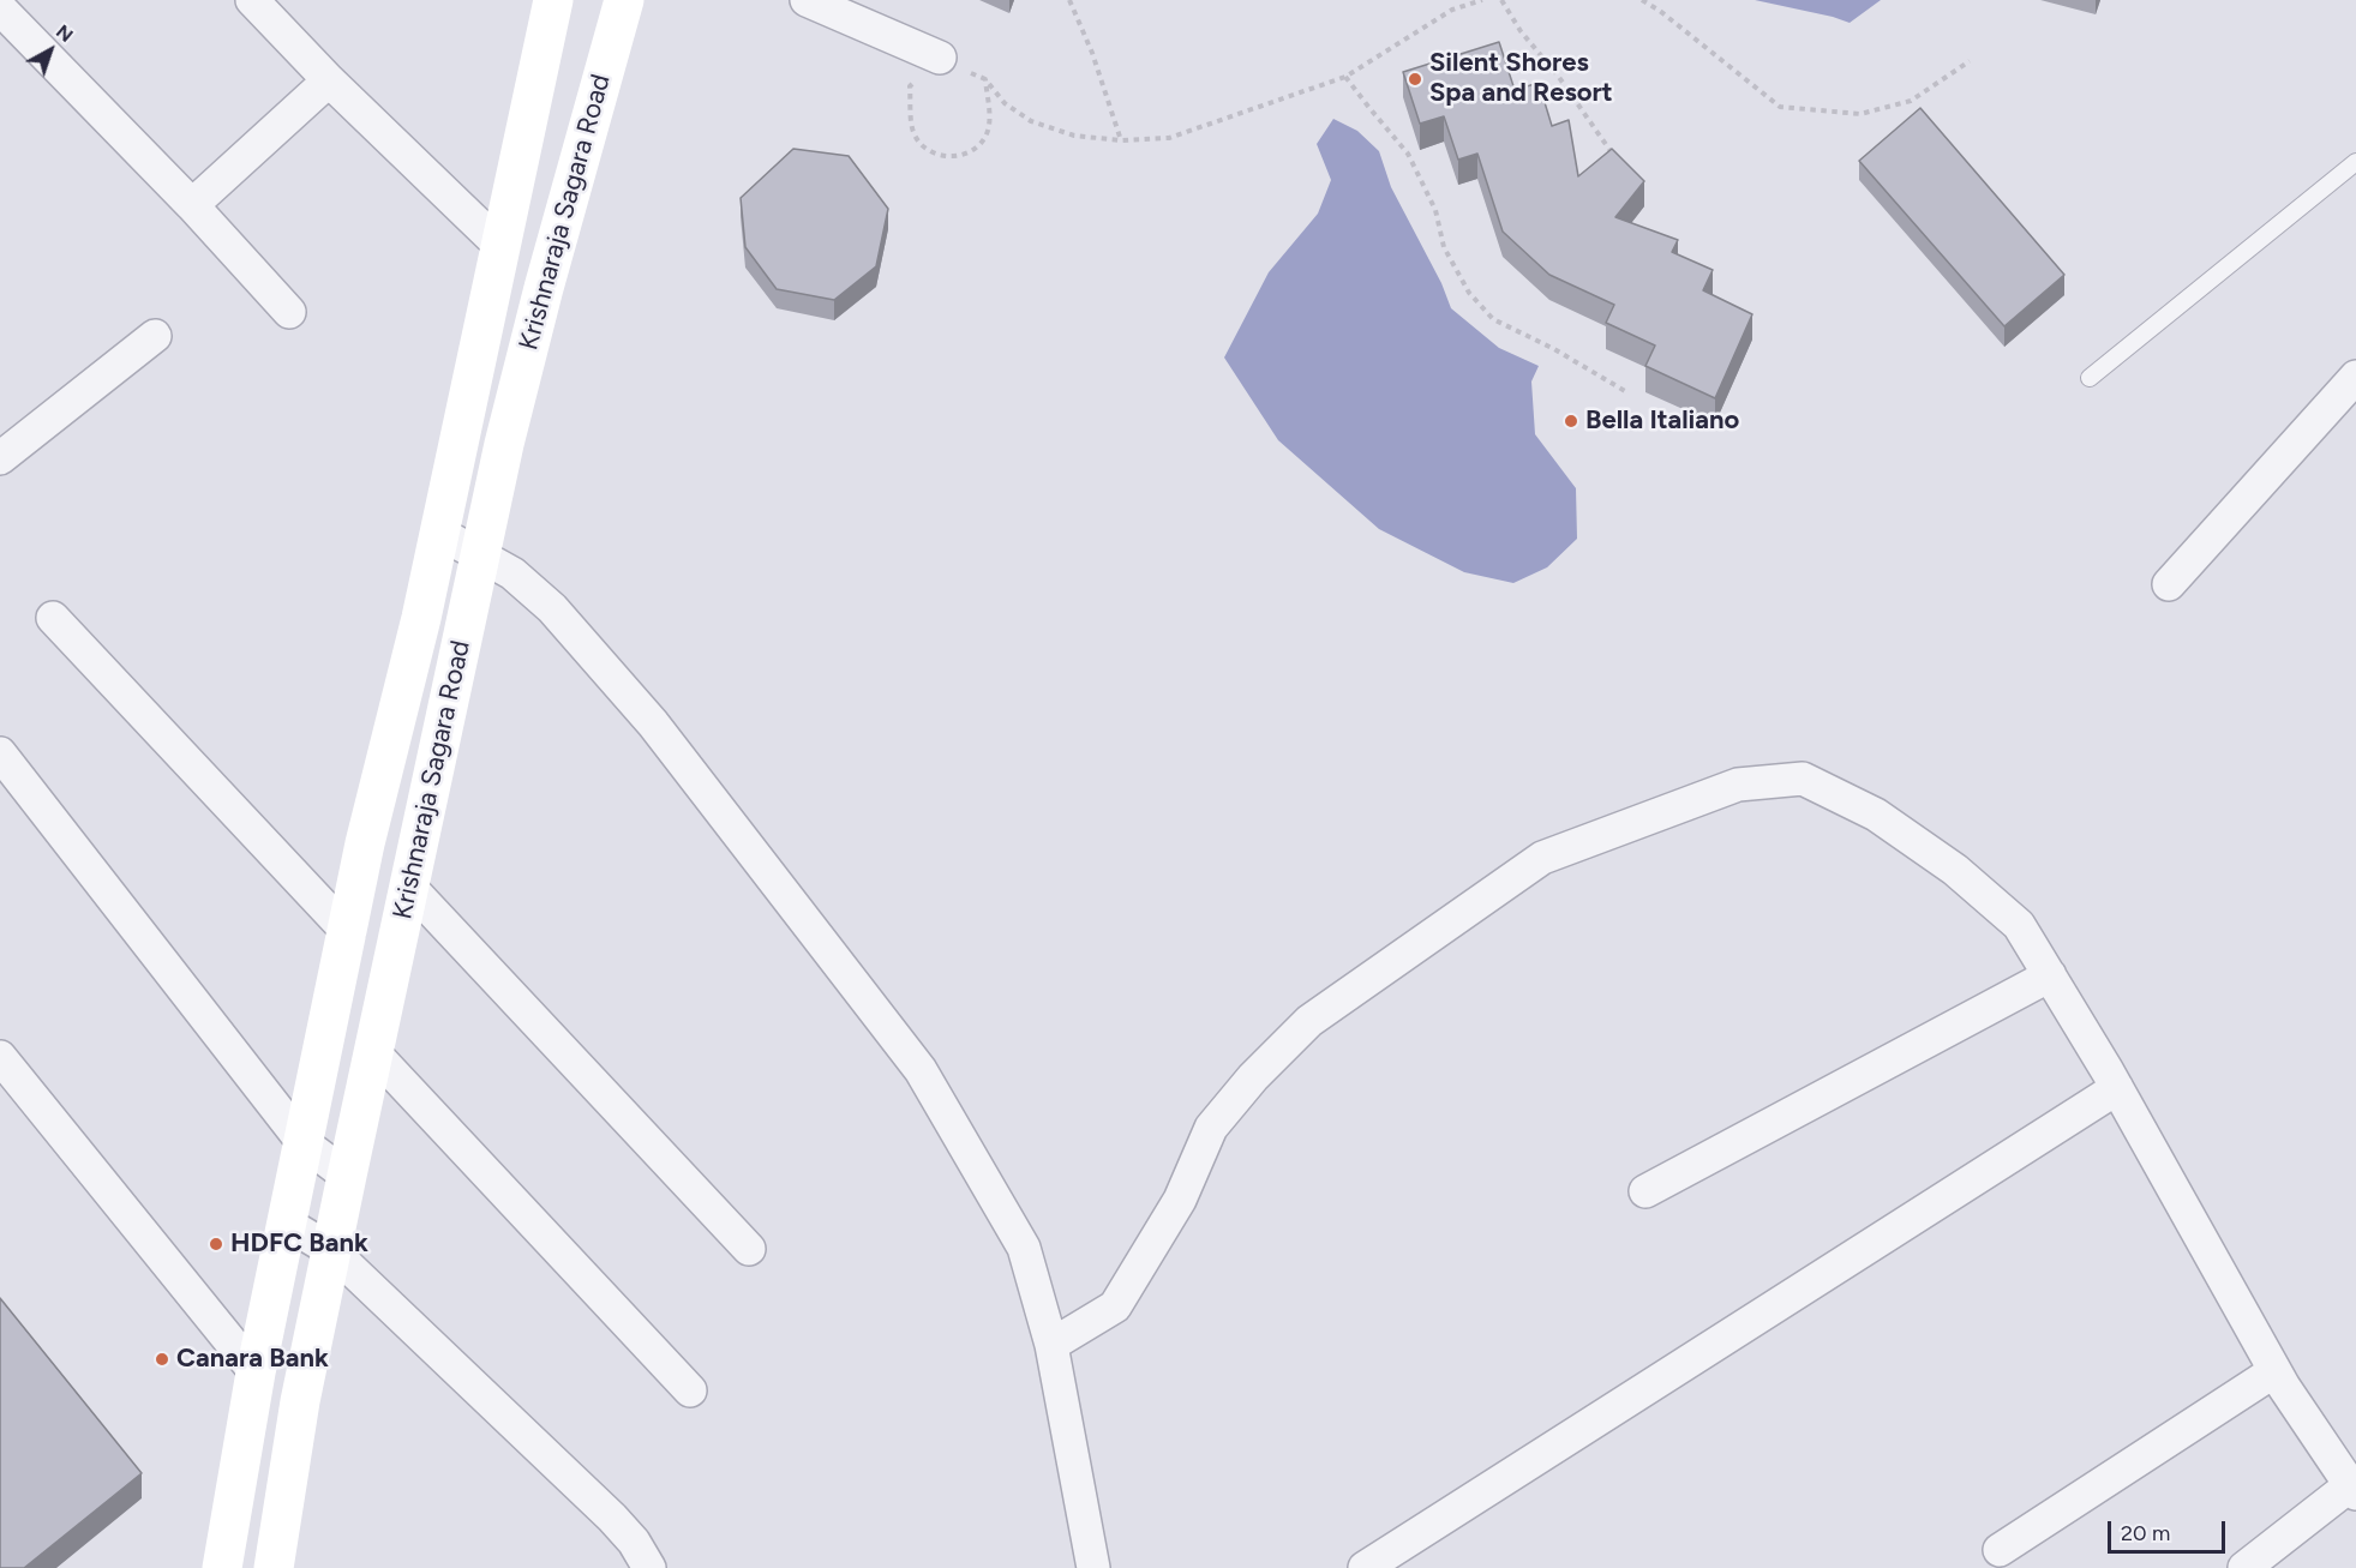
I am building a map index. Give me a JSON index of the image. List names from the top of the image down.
{
  "streets": {
    "main road": ["Krishnaraja Sagara Road"]
  },
  "places": [
    "Silent Shores Spa and Resort",
    "Bella Italiano",
    "HDFC Bank",
    "Canara Bank"
  ],
  "scale_bar": "20 m",
  "north": "top right"
}
